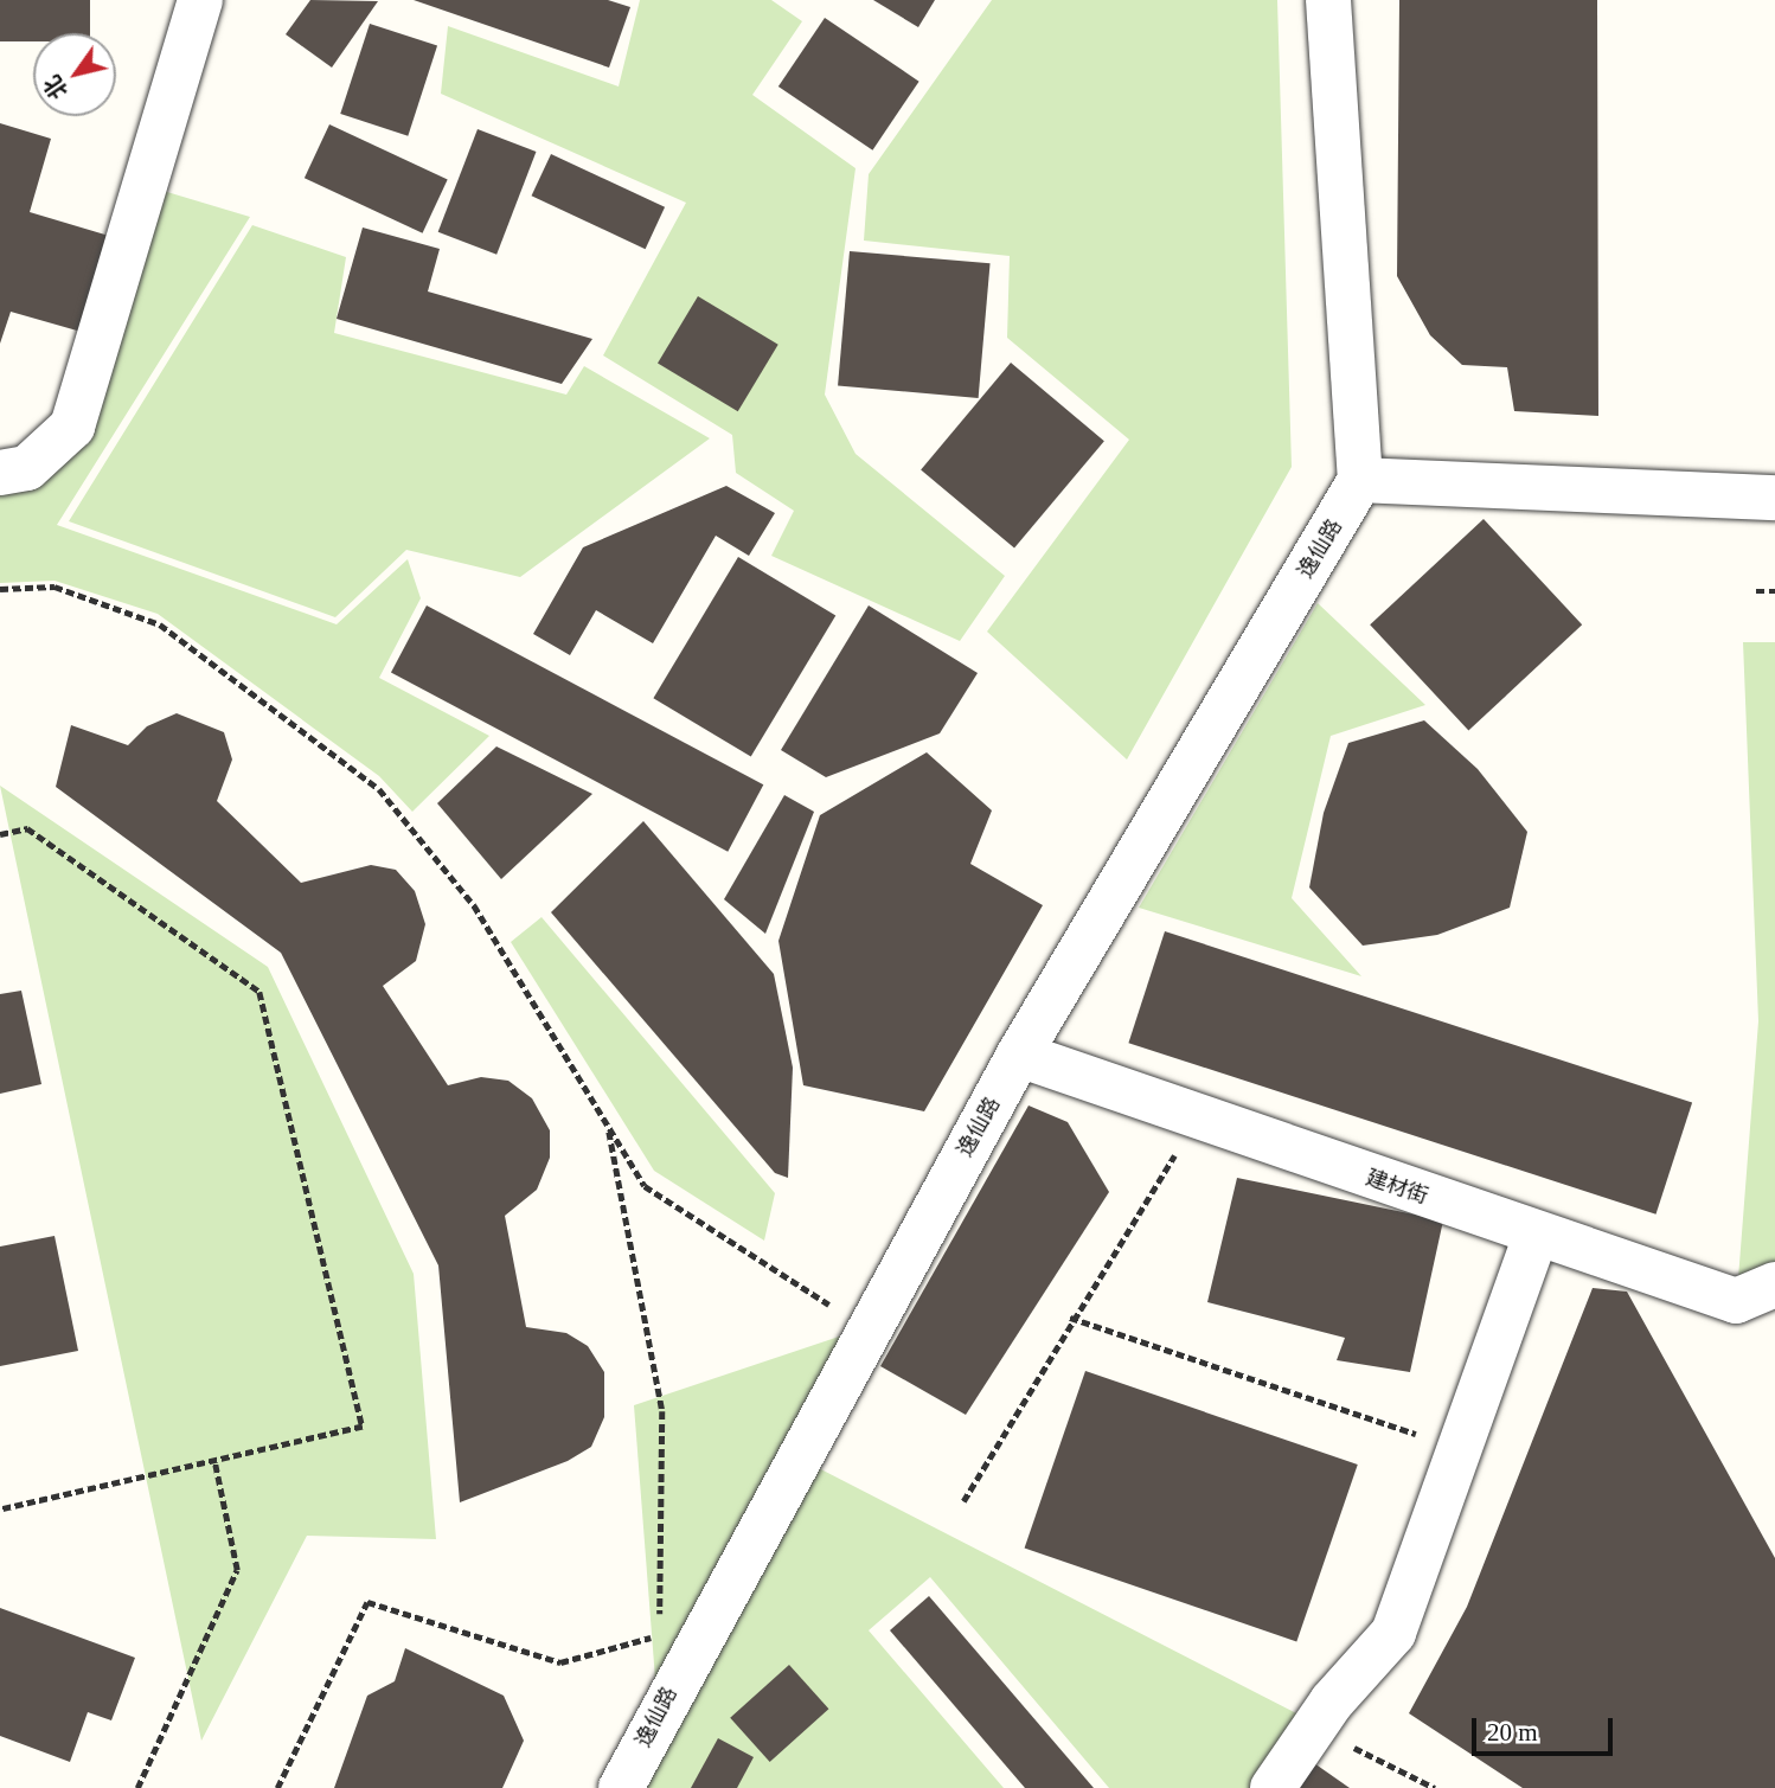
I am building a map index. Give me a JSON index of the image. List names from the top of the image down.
{
  "streets": {
    "street": ["逸仙路", "建材街"]
  },
  "crossings": [
    ["逸仙路", "建材街"]
  ],
  "scale_bar": "20 m",
  "north": "bottom left"
}
